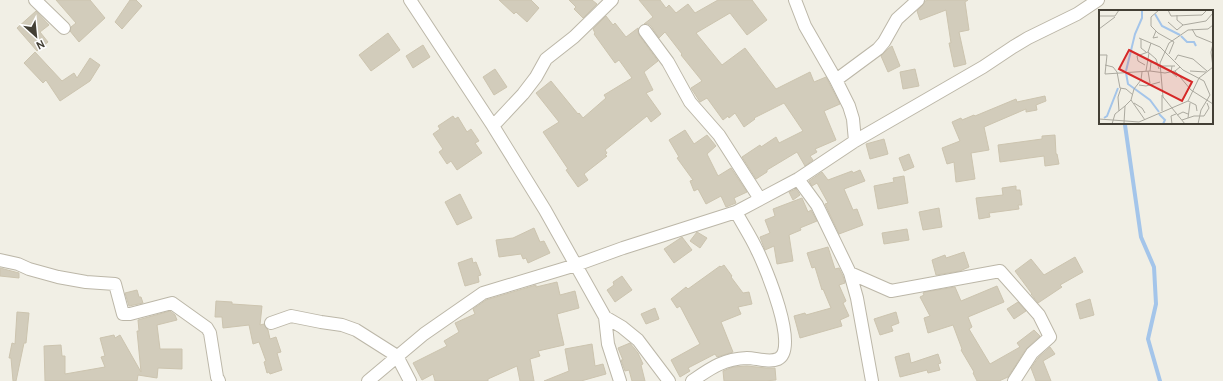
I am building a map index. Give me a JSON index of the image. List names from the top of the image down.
{
  "north": "bottom right"
}
